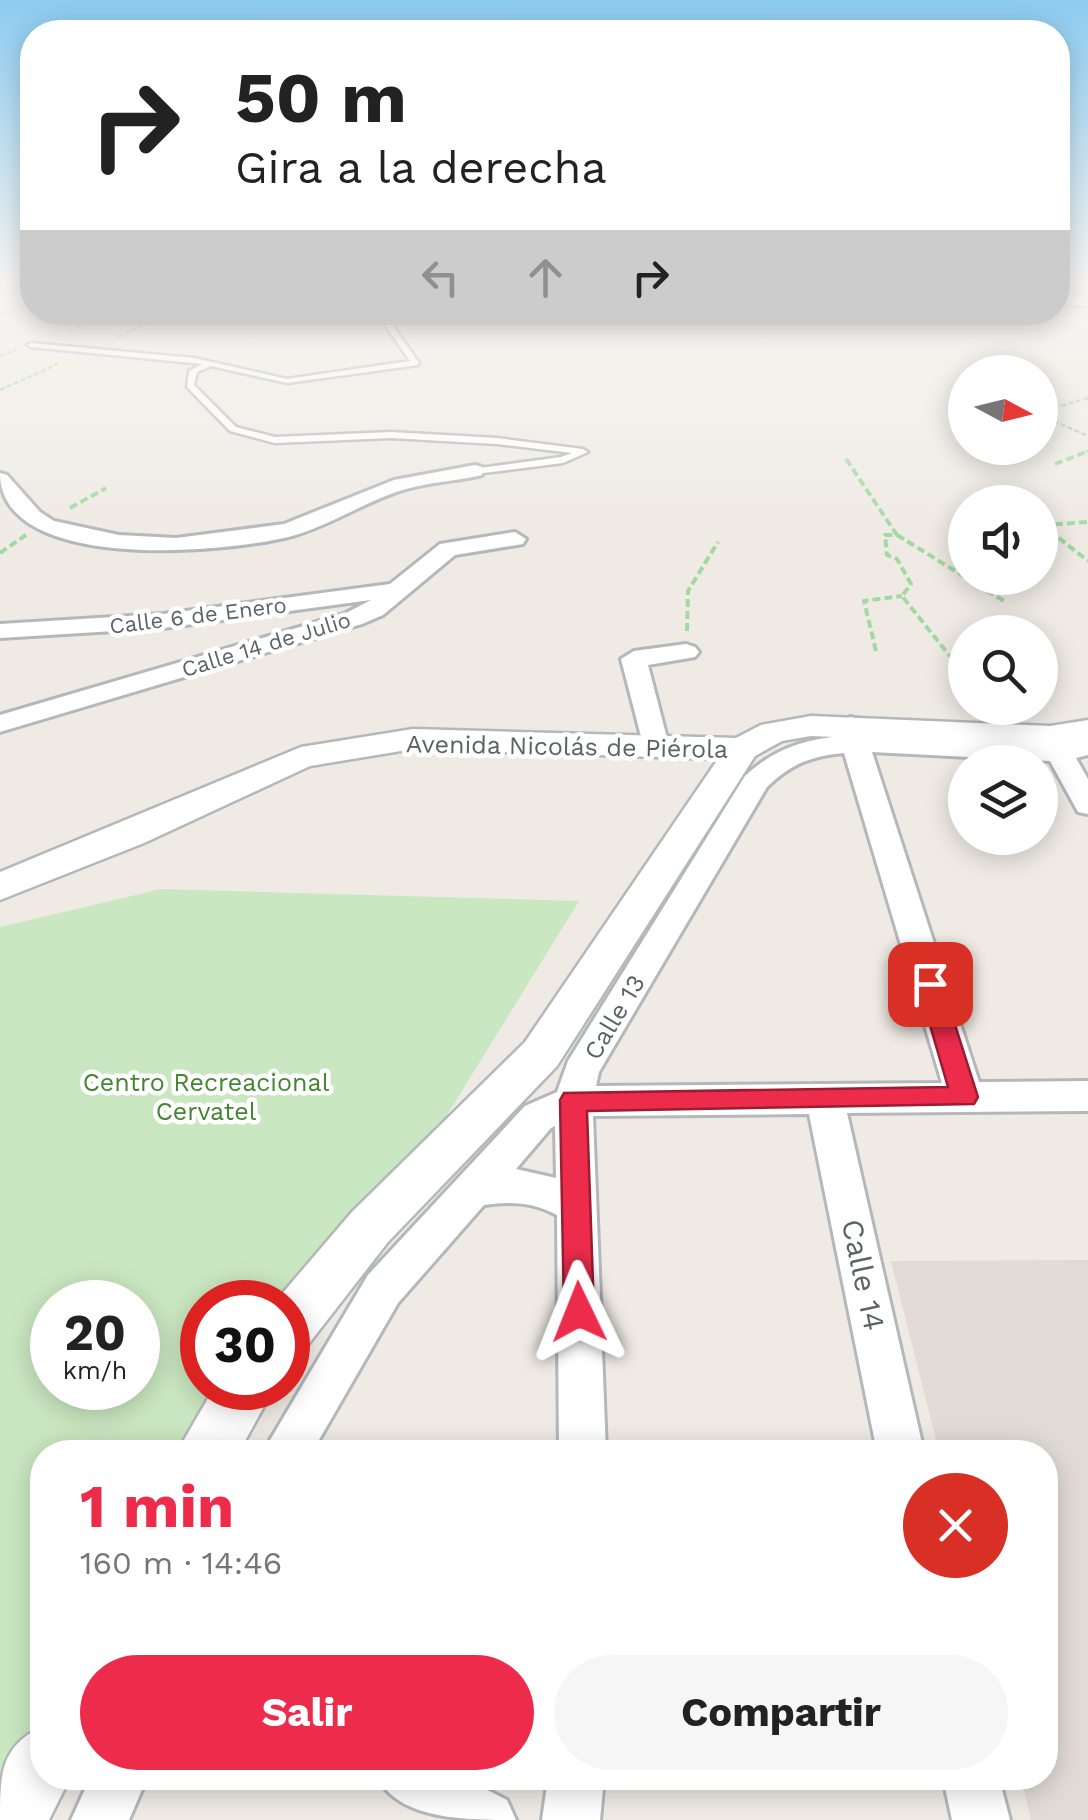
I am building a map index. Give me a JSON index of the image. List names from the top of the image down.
{
  "streets": {
    "street": [
      "Calle 6 de Enero",
      "Calle 14 de Julio",
      "Avenida Nicolás de Piérola",
      "Calle 13",
      "Calle 14"
    ]
  },
  "crossings": [
    ["Calle 6 de Enero", "Calle 14 de Julio"]
  ],
  "parks": ["Centro Recreacional Cervatel"],
  "north": "right",
  "page": {
    "turn": ["50 m", "Gira a la derecha"],
    "speed": "20 km/h",
    "limit": "30",
    "heading": ["1 min", "160 m · 14:46"],
    "buttons": ["Salir", "Compartir"]
  }
}
